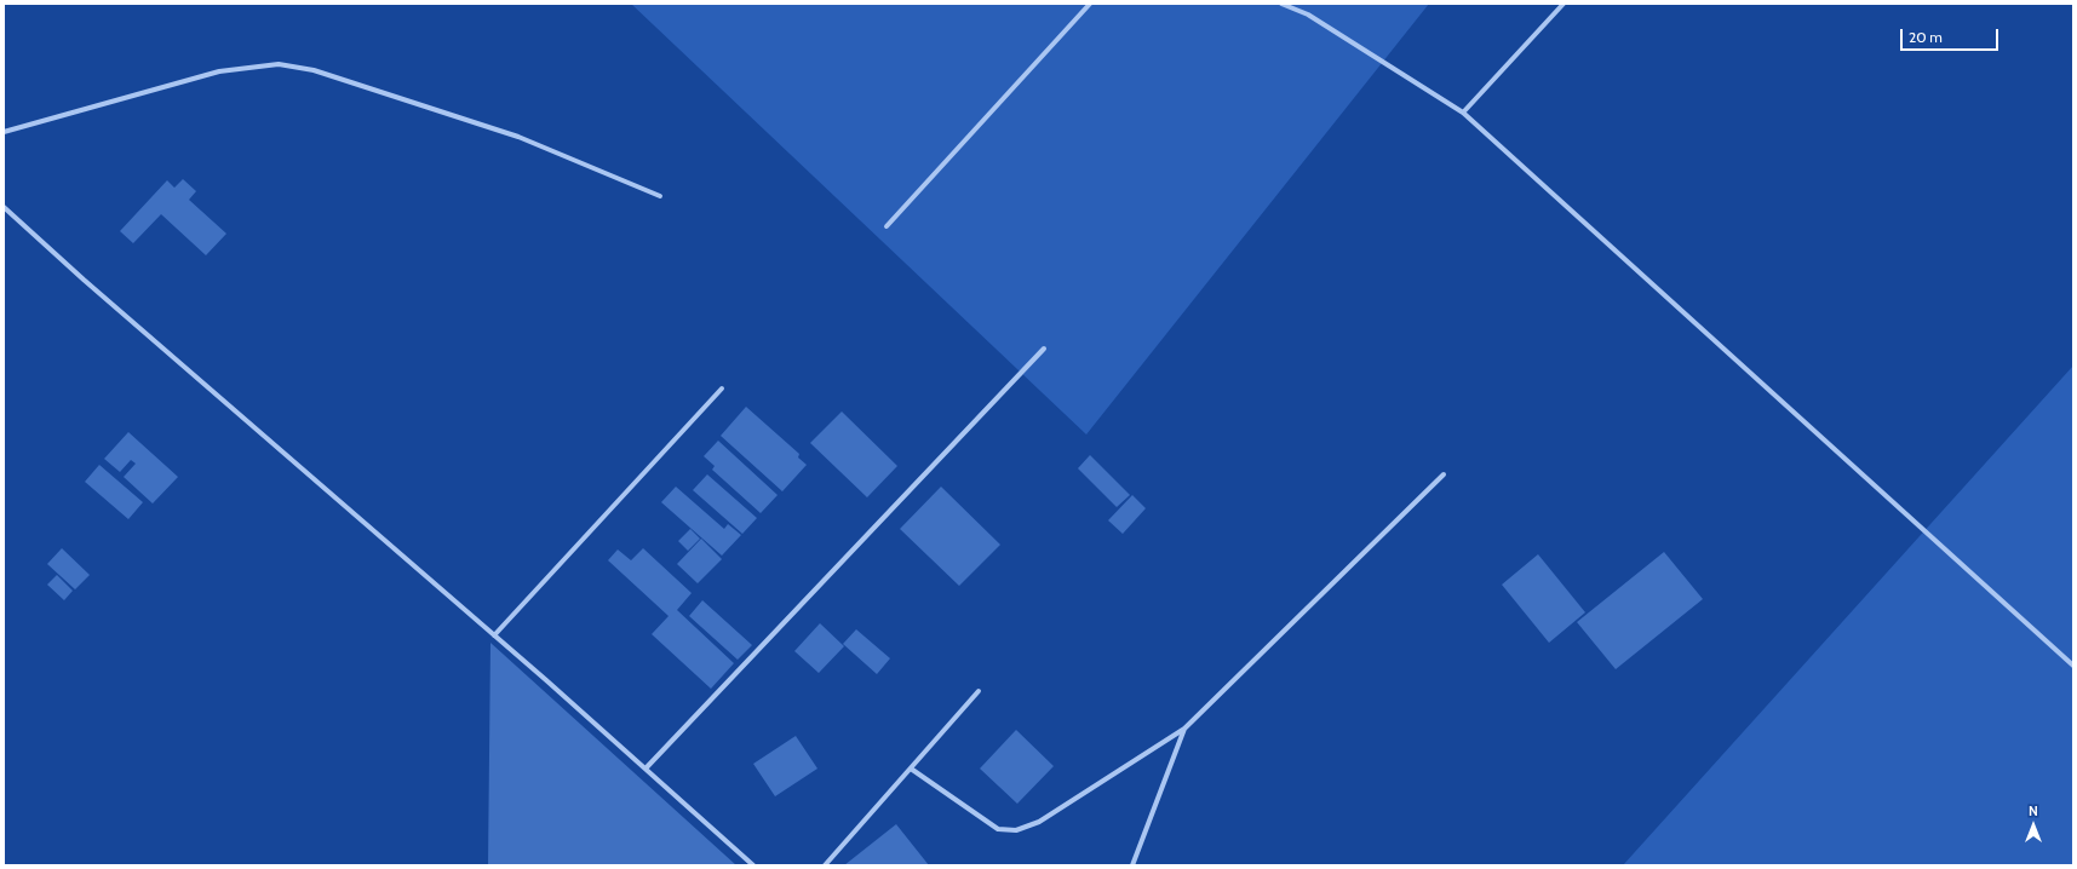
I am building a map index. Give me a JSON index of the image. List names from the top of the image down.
{
  "scale_bar": "20 m",
  "north": "top"
}
